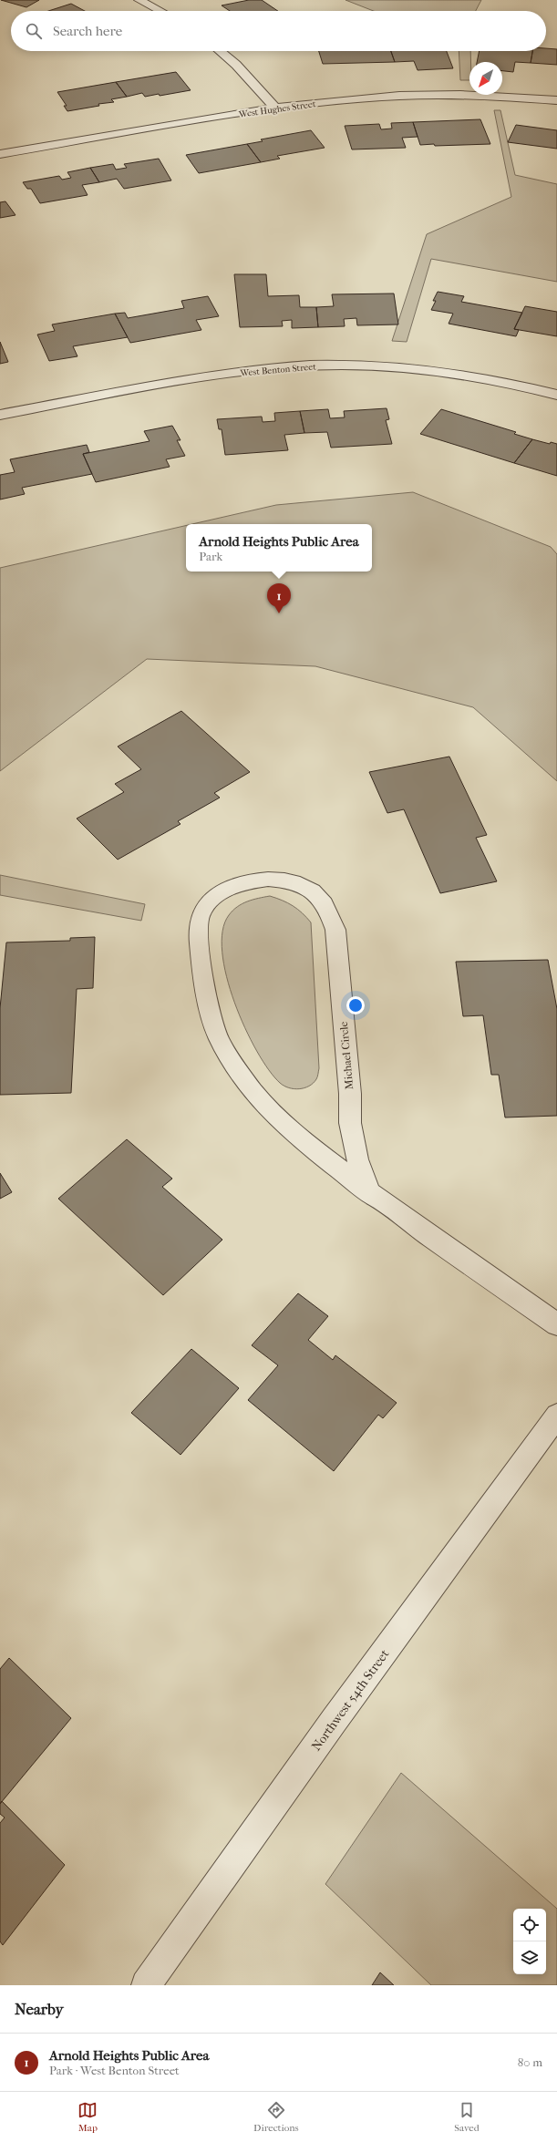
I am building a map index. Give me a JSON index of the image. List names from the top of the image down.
{
  "streets": {
    "street": [
      "West Hughes Street",
      "West Benton Street",
      "Michael Circle",
      "Northwest 54th Street"
    ]
  },
  "north": "bottom left",
  "page": {
    "search": "Search here",
    "popup": ["Arnold Heights Public Area", "Park"],
    "pins": "1",
    "heading": "Nearby",
    "list": [
      {
        "mark": "1",
        "name": "Arnold Heights Public Area",
        "note": "Park · West Benton Street",
        "value": "80 m"
      }
    ],
    "nav": ["Map", "Directions", "Saved"]
  }
}
